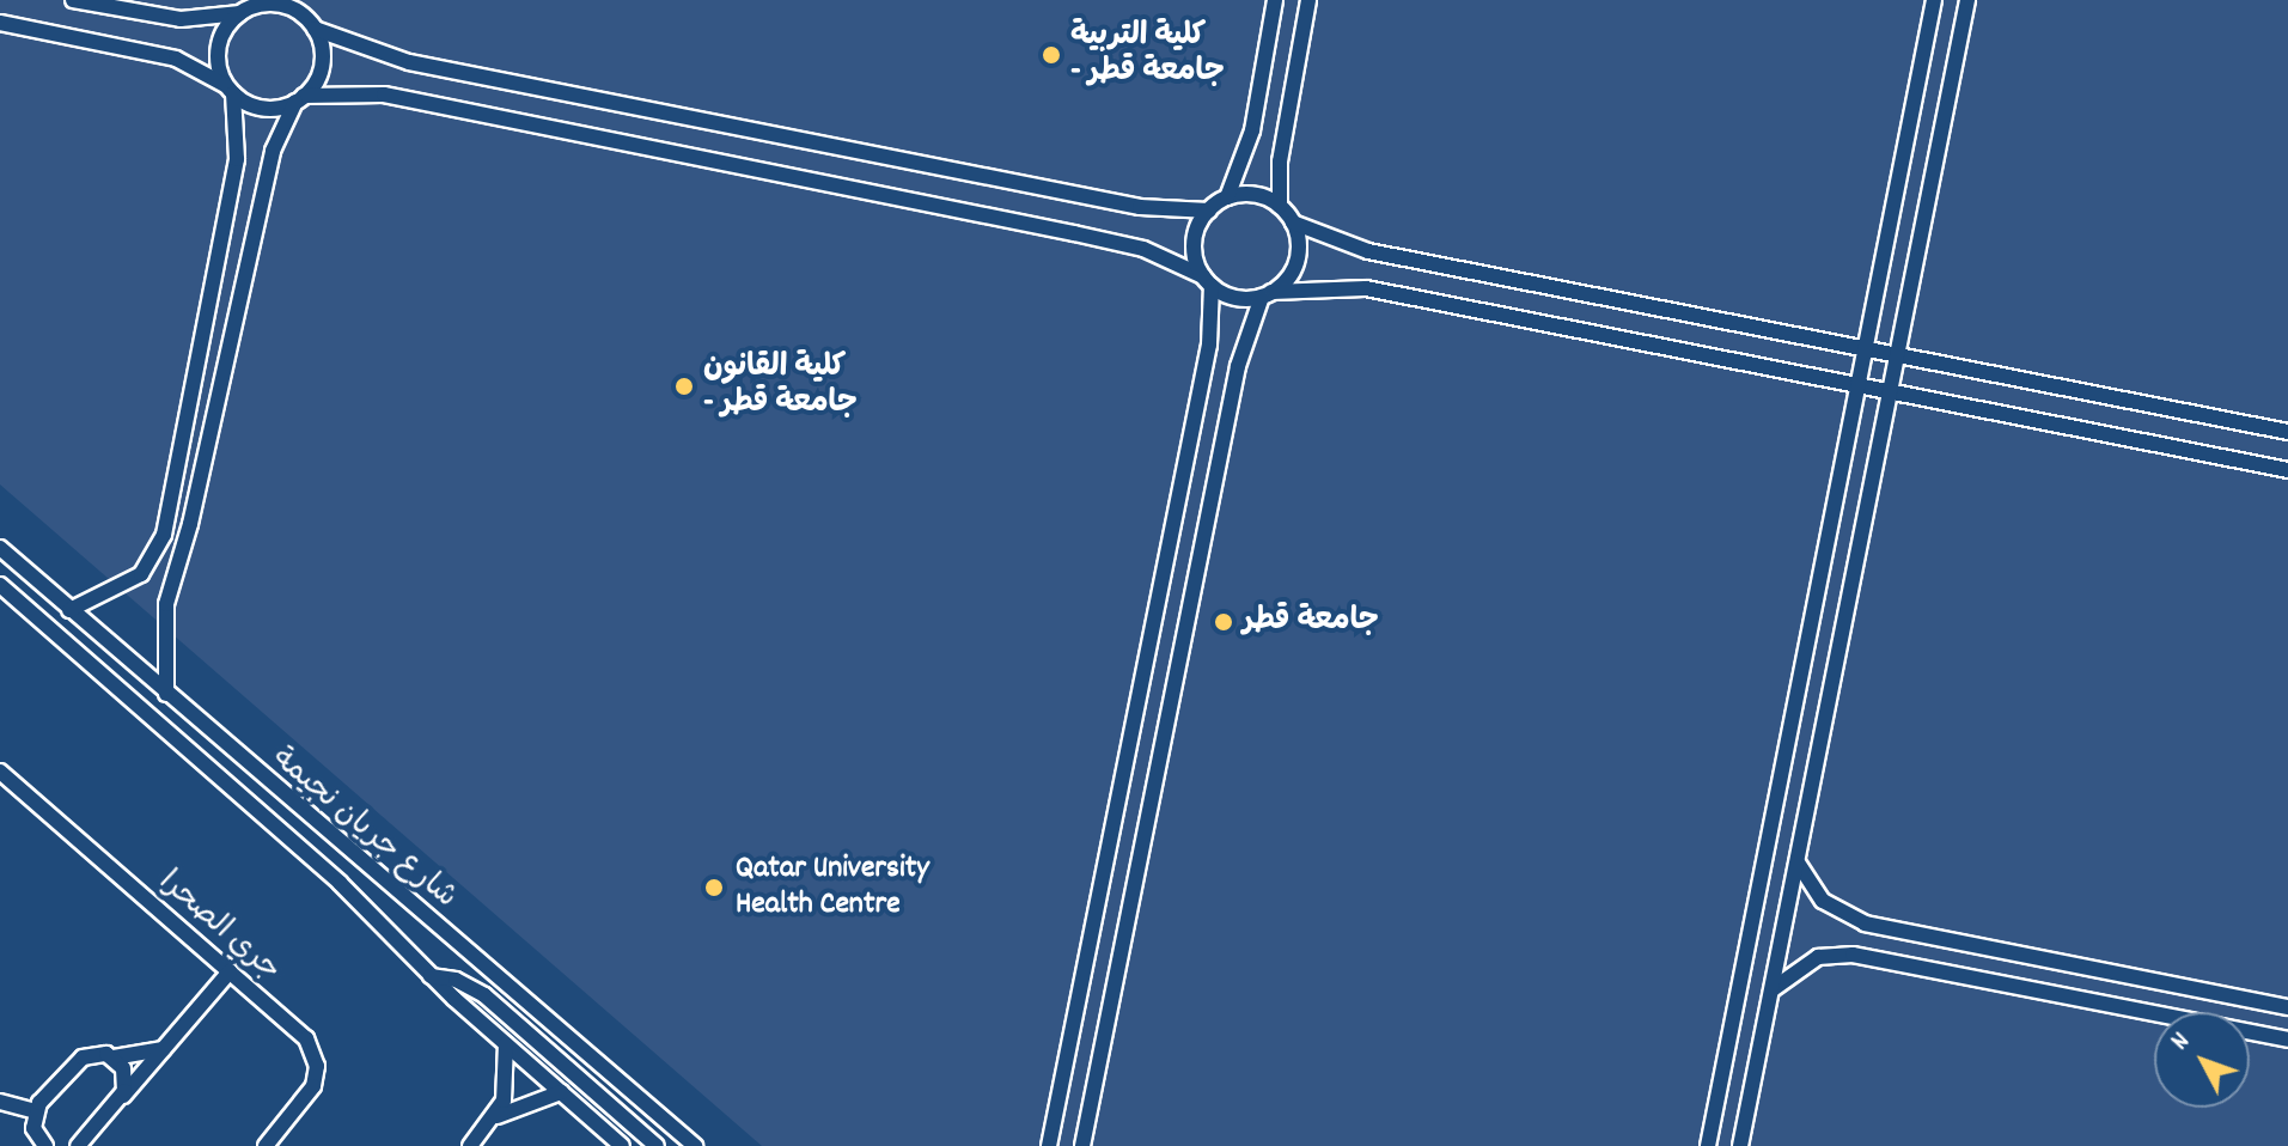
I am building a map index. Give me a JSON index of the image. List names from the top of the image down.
{
  "streets": {
    "street": ["شارع جريان نجيمة", "جري الصحرا"]
  },
  "places": [
    "كلية التربية - جامعة قطر",
    "كلية القانون - جامعة قطر",
    "جامعة قطر",
    "Qatar University Health Centre"
  ],
  "north": "top left"
}
